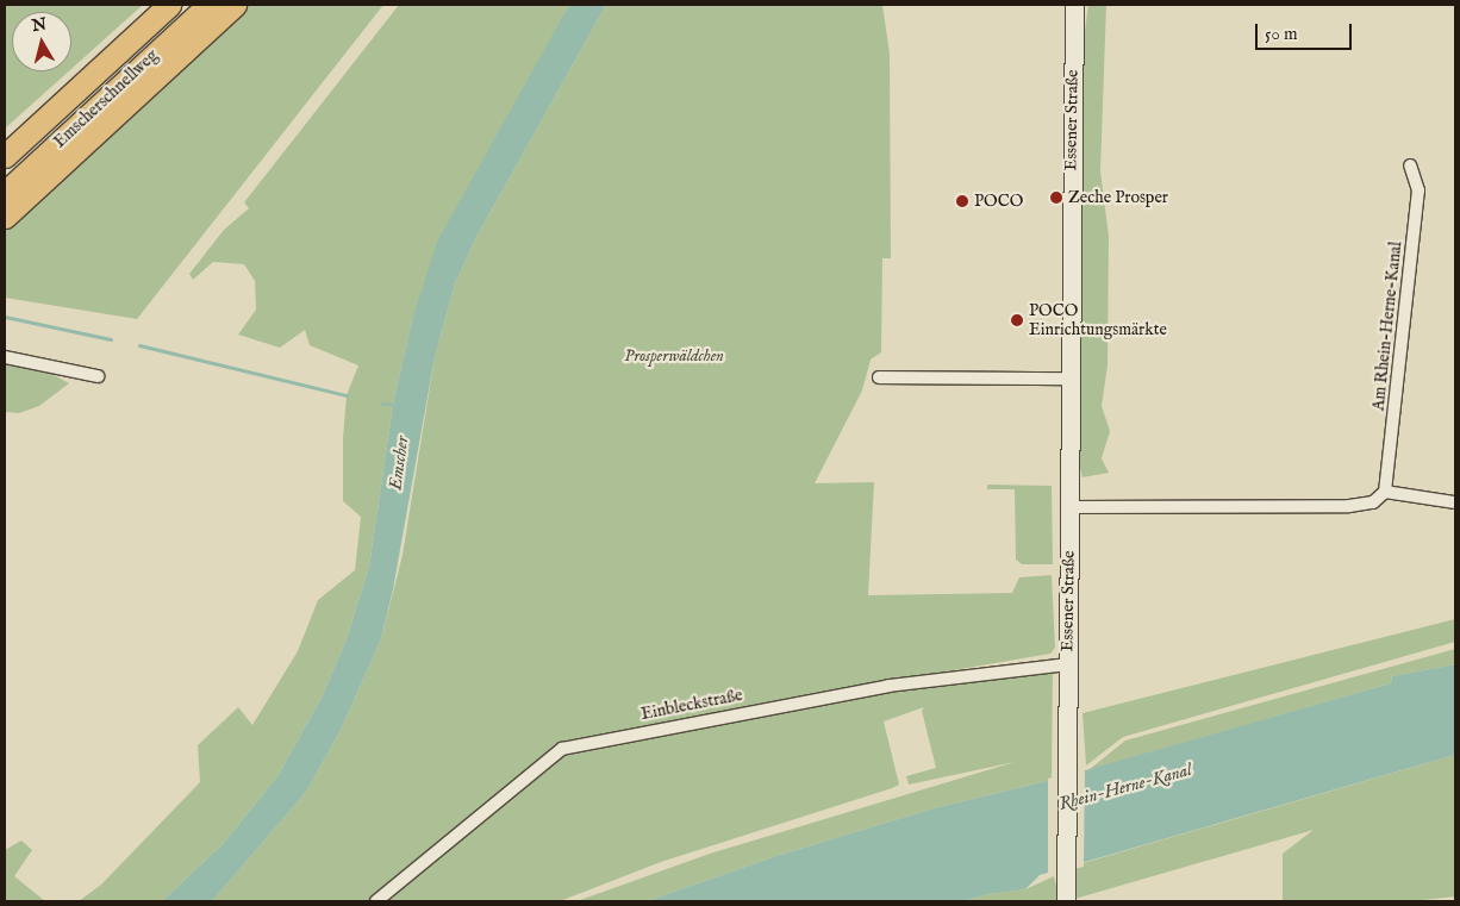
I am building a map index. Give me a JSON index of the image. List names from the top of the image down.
{
  "streets": {
    "highway": ["Emscherschnellweg"],
    "main road": ["Essener Straße"],
    "street": ["Am Rhein-Herne-Kanal", "Einbleckstraße"]
  },
  "crossings": [
    ["Essener Straße", "Einbleckstraße"]
  ],
  "water": ["Emscher", "Rhein-Herne-Kanal"],
  "parks": ["Prosperwäldchen"],
  "places": ["Zeche Prosper", "POCO", "POCO Einrichtungsmärkte"],
  "scale_bar": "50 m",
  "north": "top"
}
